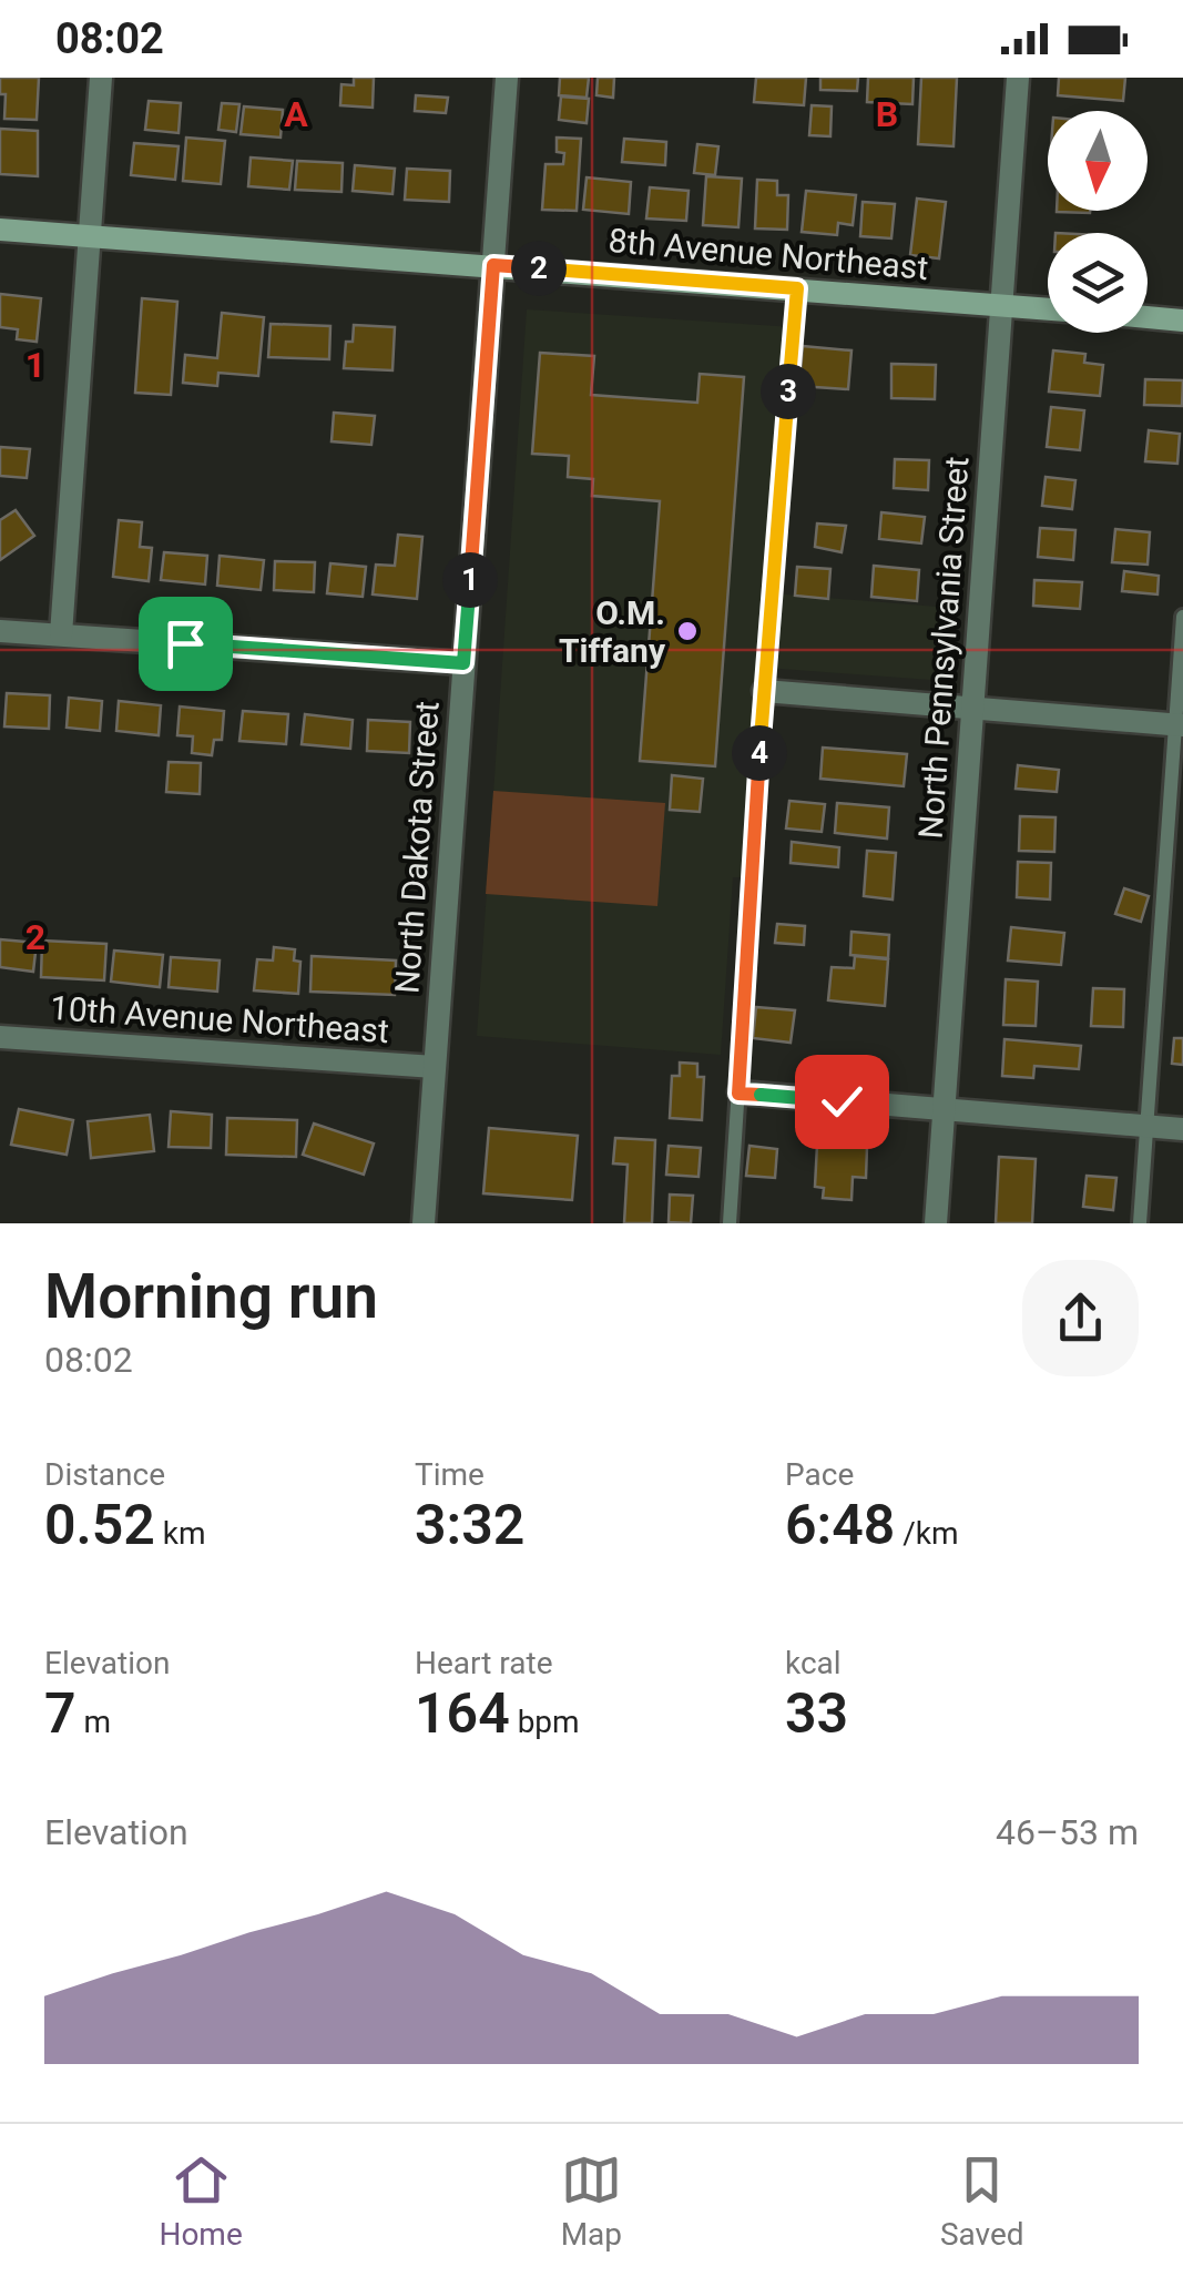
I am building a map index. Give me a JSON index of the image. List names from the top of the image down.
{
  "streets": {
    "main road": ["8th Avenue Northeast"],
    "street": ["North Pennsylvania Street", "North Dakota Street", "10th Avenue Northeast"]
  },
  "crossings": [
    ["8th Avenue Northeast", "North Pennsylvania Street"],
    ["8th Avenue Northeast", "North Dakota Street"],
    ["North Dakota Street", "10th Avenue Northeast"]
  ],
  "places": ["O.M. Tiffany"],
  "north": "bottom",
  "page": {
    "status": "08:02",
    "pins": [
      "2",
      "3",
      "1",
      "4"
    ],
    "heading": ["Morning run", "08:02"],
    "stats": [
      ["Distance", "0.52 km"],
      ["Time", "3:32"],
      ["Pace", "6:48 /km"],
      ["Elevation", "7 m"],
      ["Heart rate", "164 bpm"],
      ["kcal", "33"]
    ],
    "chart": ["Elevation", "46–53 m"],
    "tabs": ["Home", "Map", "Saved"]
  },
  "grid": {
    "columns": ["A", "B"],
    "rows": ["1", "2"]
  }
}
